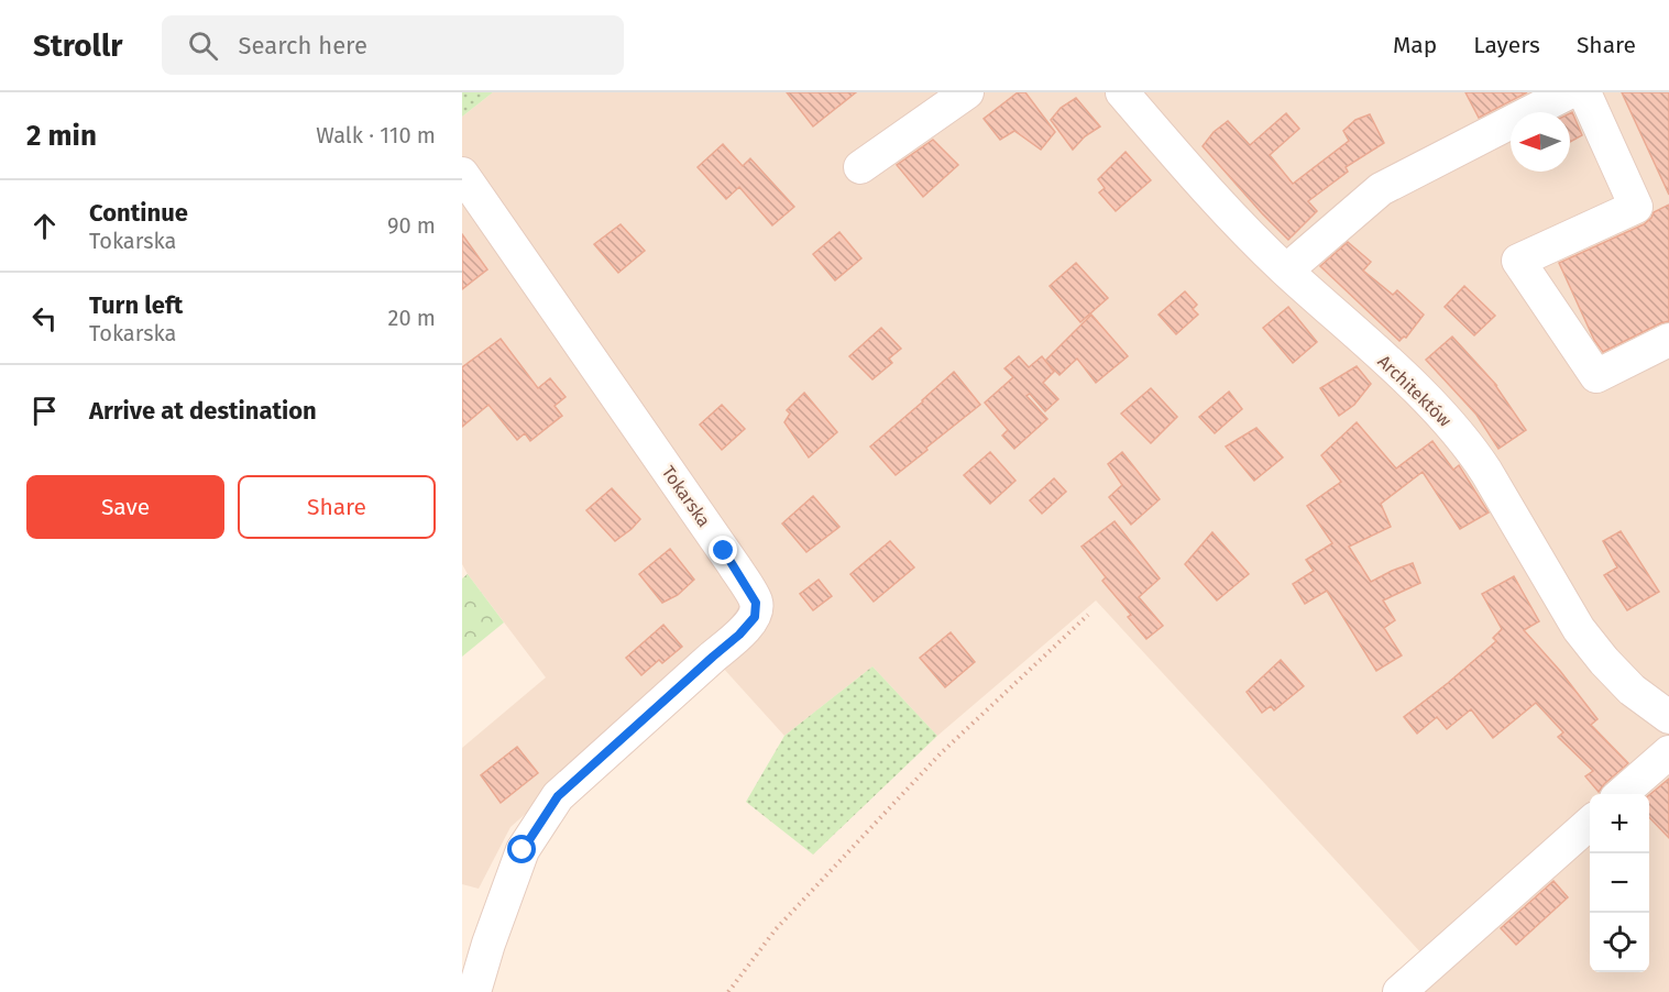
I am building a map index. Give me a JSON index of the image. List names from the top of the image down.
{
  "streets": {
    "street": ["Architektów", "Tokarska"]
  },
  "north": "left",
  "page": {
    "header": "Strollr",
    "search": "Search here",
    "nav": ["Map", "Layers", "Share"],
    "heading": ["2 min", "Walk · 110 m"],
    "list": [
      ["Continue", "Tokarska", "90 m"],
      ["Turn left", "Tokarska", "20 m"],
      "Arrive at destination"
    ],
    "buttons": ["Save", "Share"],
    "map_buttons": ["+", "−"]
  }
}
